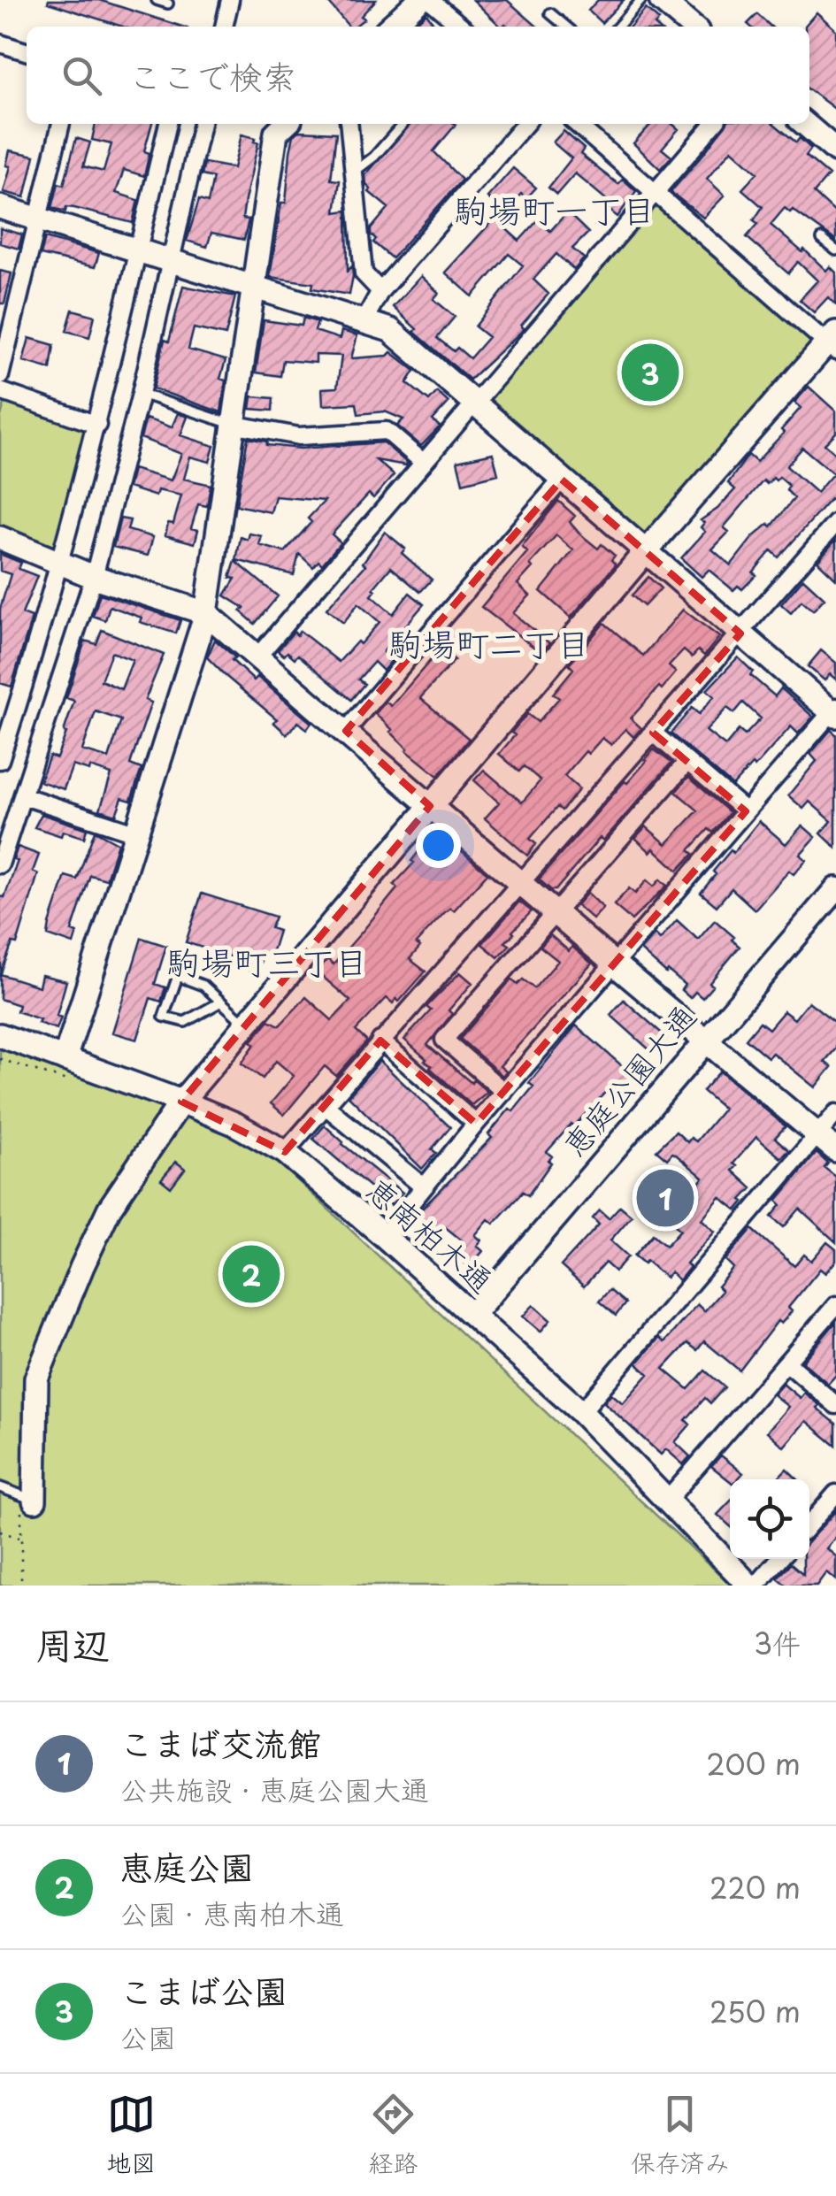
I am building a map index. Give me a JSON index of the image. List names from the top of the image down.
{
  "streets": {
    "street": ["恵庭公園大通", "恵南柏木通"]
  },
  "crossings": [
    ["恵庭公園大通", "恵南柏木通"]
  ],
  "districts": ["駒場町一丁目", "駒場町二丁目", "駒場町三丁目"],
  "page": {
    "search": "ここで検索",
    "pins": ["3", "1", "2"],
    "heading": ["周辺", "3件"],
    "list": [
      {
        "mark": "1",
        "name": "こまば交流館",
        "note": "公共施設 · 恵庭公園大通",
        "value": "200 m"
      },
      {
        "mark": "2",
        "name": "恵庭公園",
        "note": "公園 · 恵南柏木通",
        "value": "220 m"
      },
      {
        "mark": "3",
        "name": "こまば公園",
        "note": "公園",
        "value": "250 m"
      }
    ],
    "nav": ["地図", "経路", "保存済み"]
  }
}
